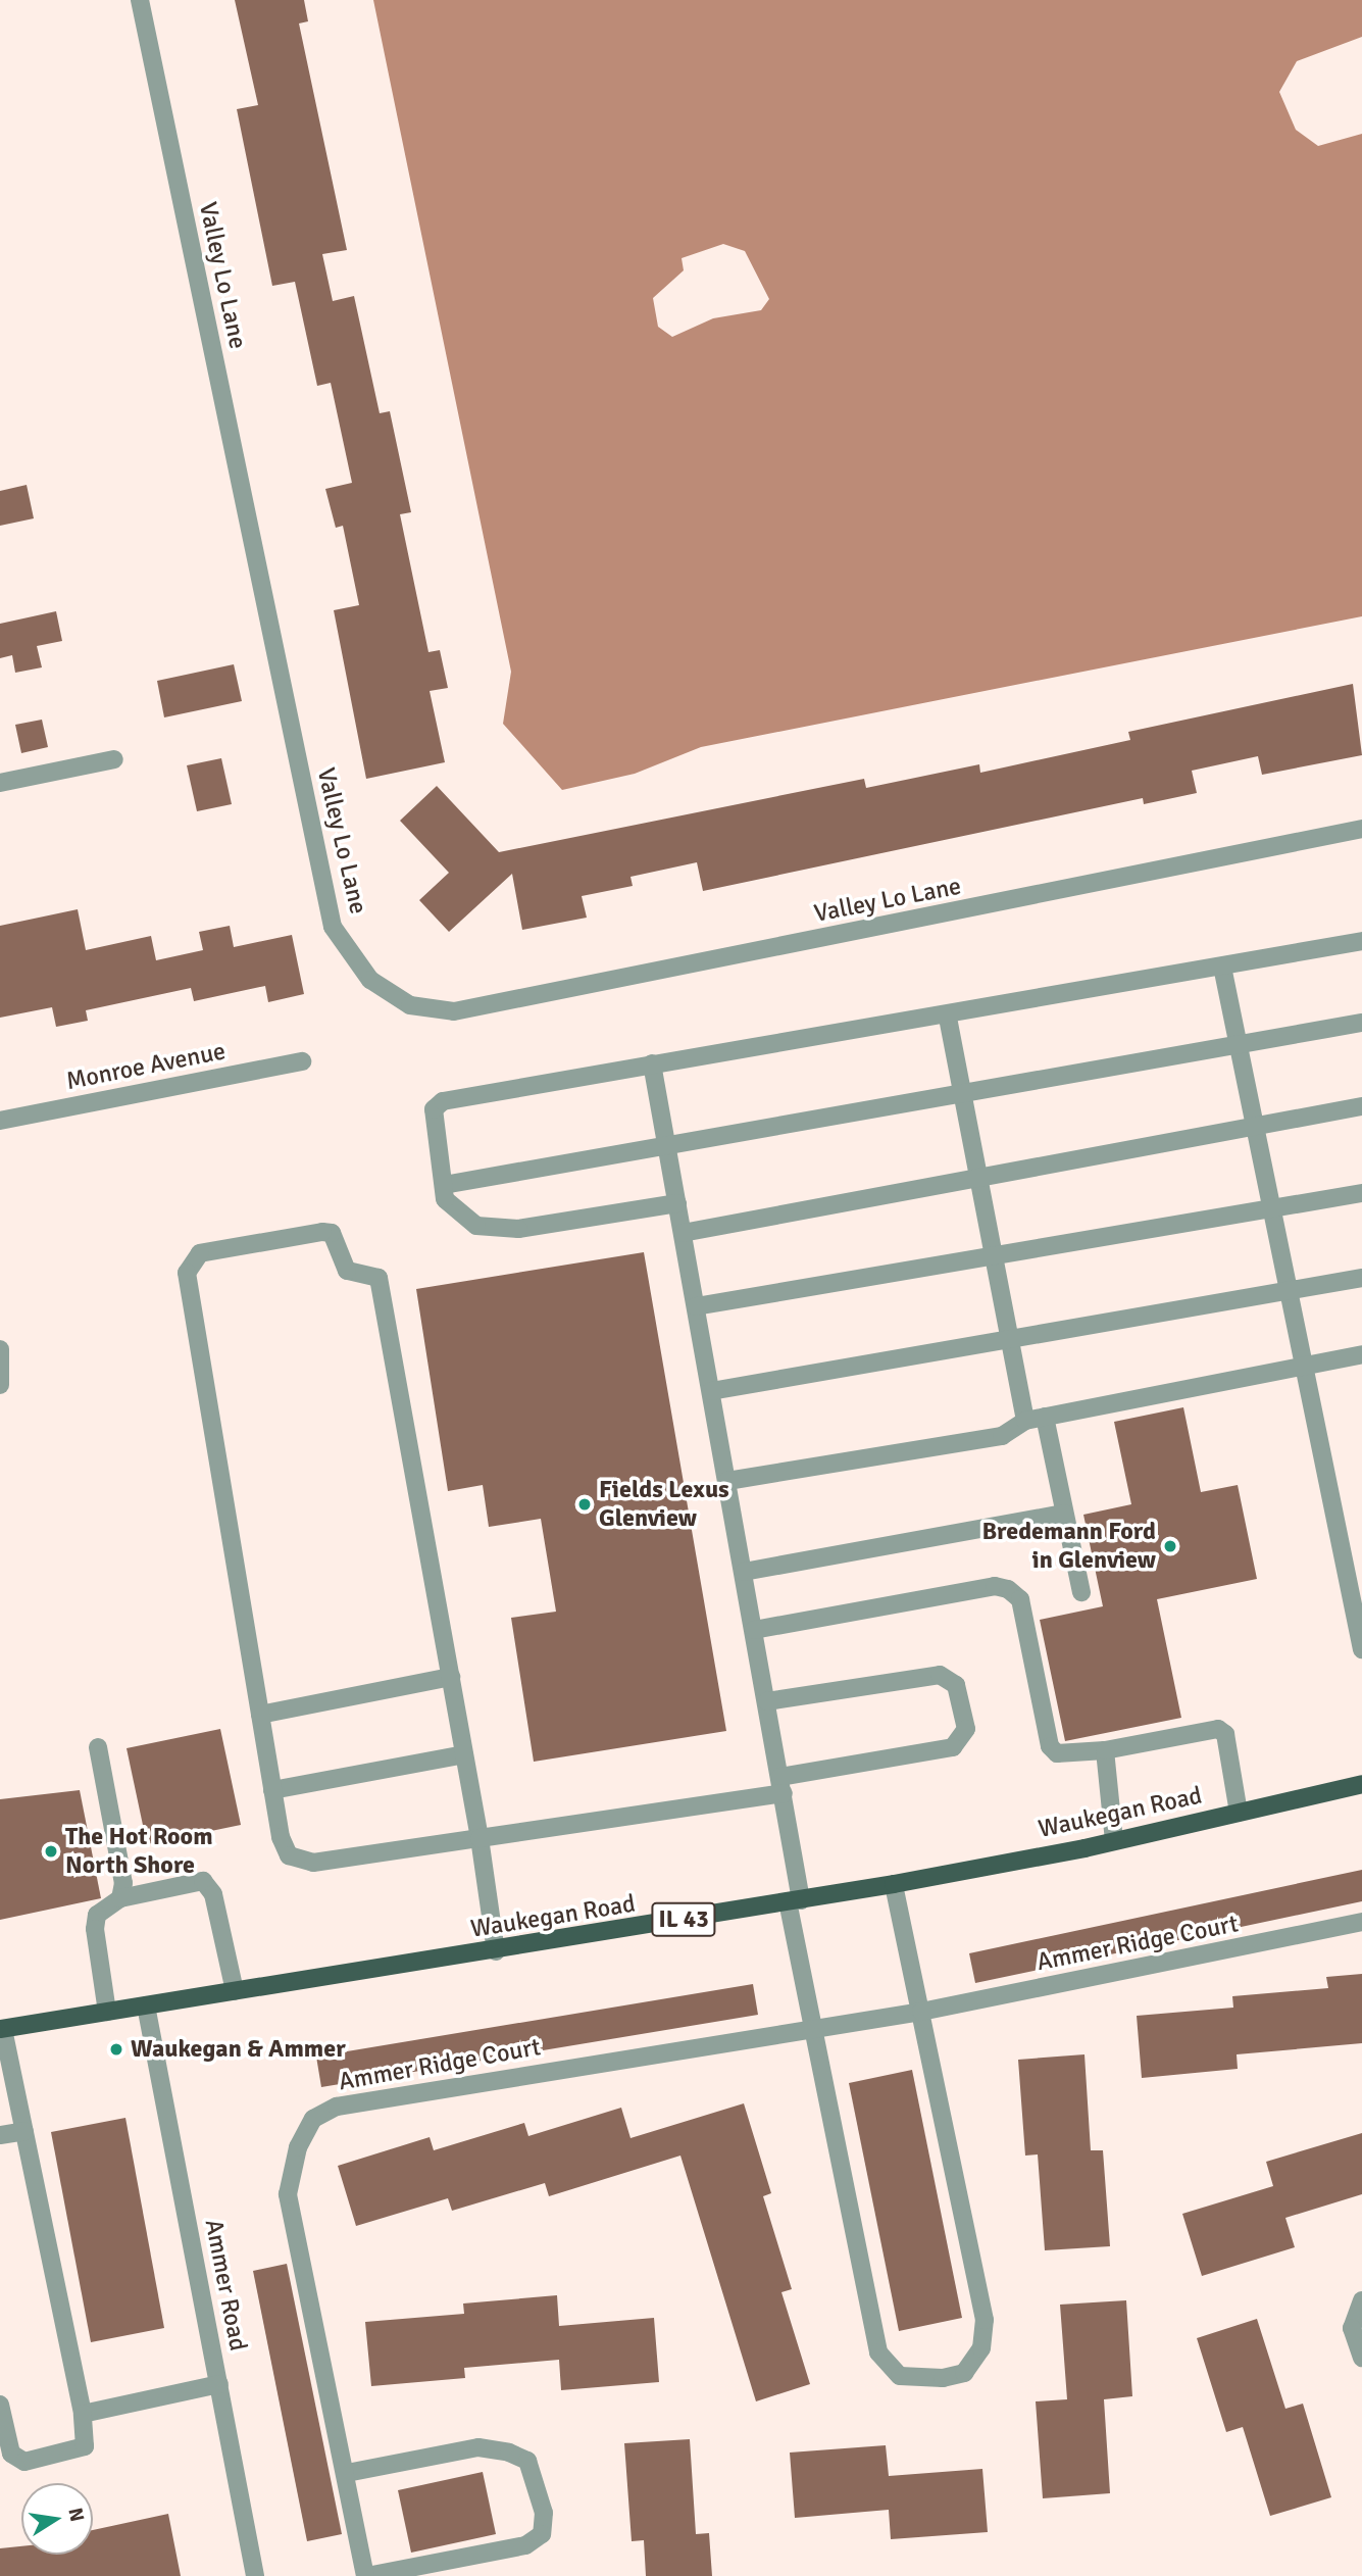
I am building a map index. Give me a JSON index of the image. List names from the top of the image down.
{
  "streets": {
    "main road": ["Waukegan Road", "IL 43"],
    "street": [
      "Valley Lo Lane",
      "Monroe Avenue",
      "Ammer Ridge Court",
      "Ammer Road"
    ]
  },
  "crossings": [
    ["Waukegan Road", "Ammer Road"]
  ],
  "places": [
    "Fields Lexus Glenview",
    "Bredemann Ford in Glenview",
    "The Hot Room North Shore",
    "Waukegan & Ammer"
  ],
  "north": "right"
}
